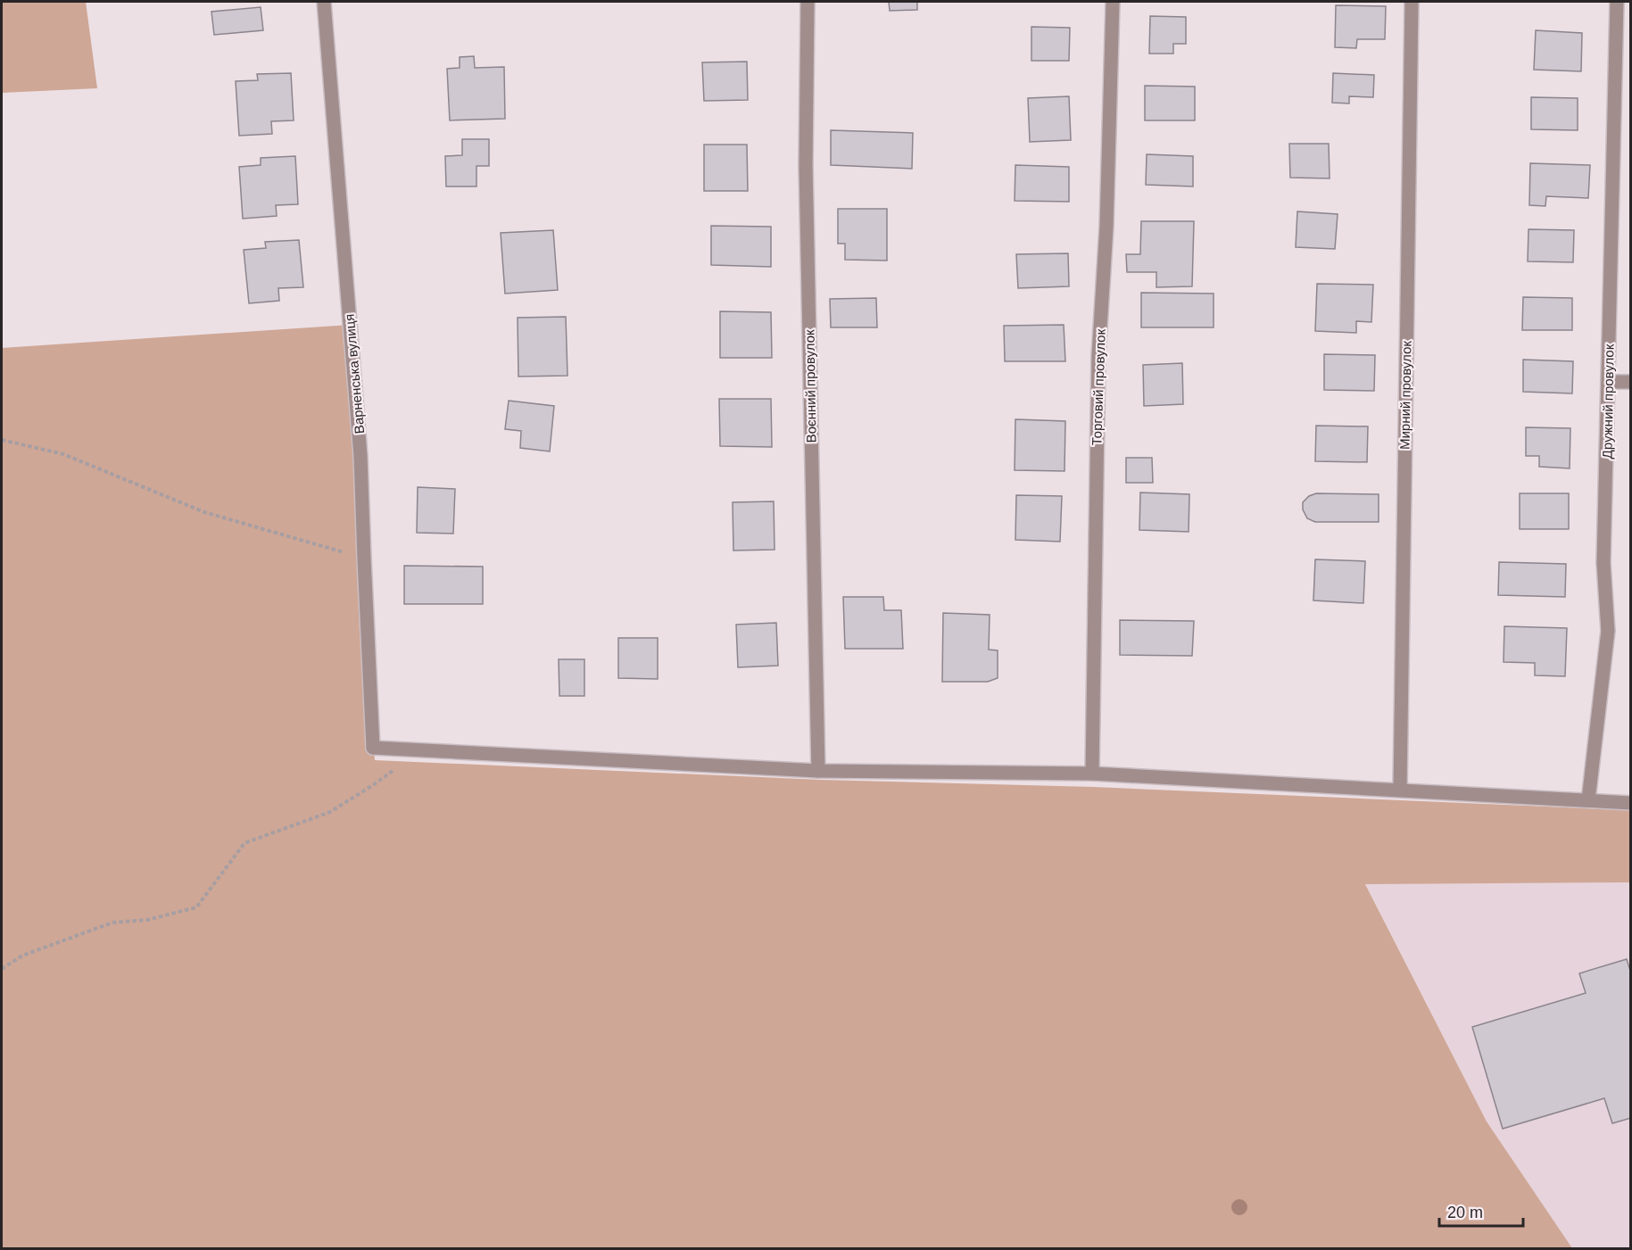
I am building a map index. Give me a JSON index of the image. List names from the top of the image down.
{
  "streets": {
    "street": [
      "Варненська вулиця",
      "Воєнний провулок",
      "Торговий провулок",
      "Мирний провулок",
      "Дружний провулок"
    ]
  },
  "scale_bar": "20 m"
}
